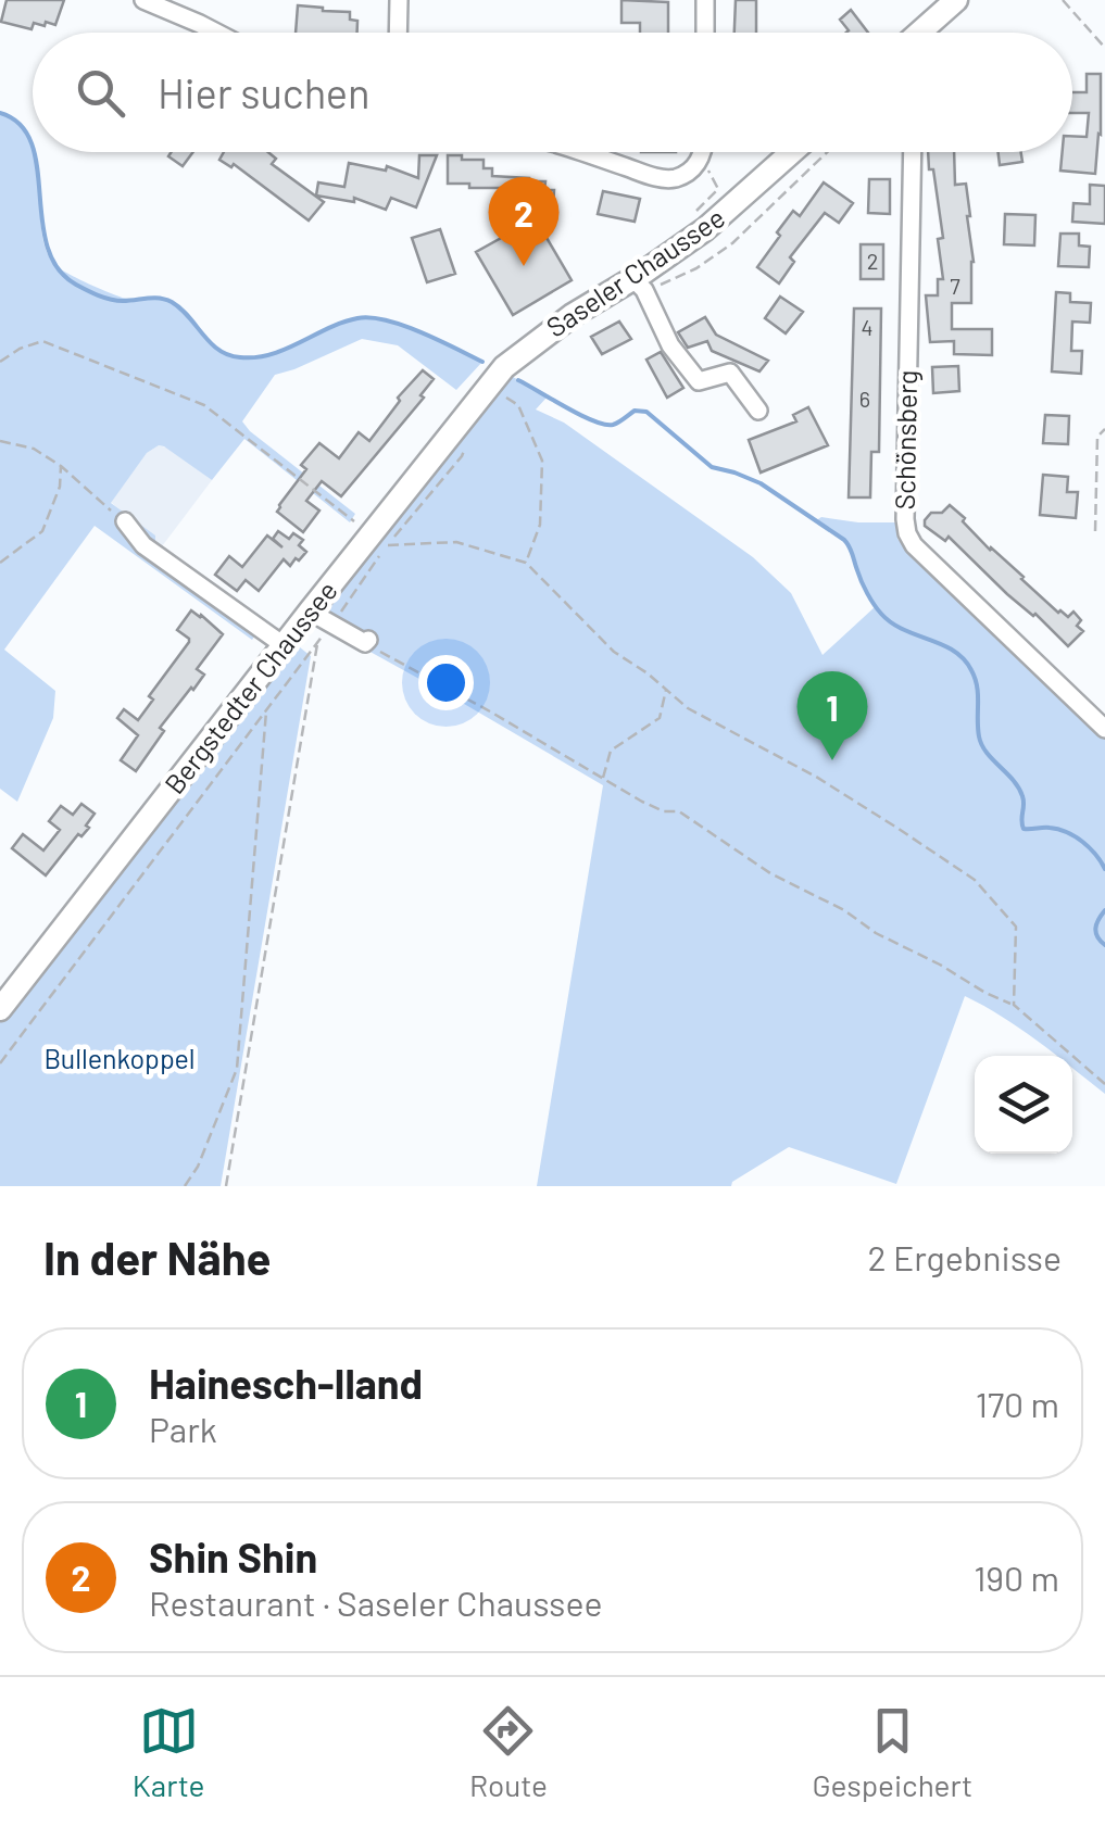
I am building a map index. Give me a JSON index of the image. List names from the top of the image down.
{
  "streets": {
    "main road": ["Saseler Chaussee", "Bergstedter Chaussee"],
    "street": ["Schönsberg"]
  },
  "crossings": [
    ["Saseler Chaussee", "Bergstedter Chaussee"]
  ],
  "parks": ["Bullenkoppel"],
  "house_numbers": [
    "2",
    "7",
    "4",
    "6"
  ],
  "page": {
    "search": "Hier suchen",
    "pins": ["2", "1"],
    "heading": ["In der Nähe", "2 Ergebnisse"],
    "list": [
      {
        "mark": "1",
        "name": "Hainesch-Iland",
        "note": "Park",
        "value": "170 m"
      },
      {
        "mark": "2",
        "name": "Shin Shin",
        "note": "Restaurant · Saseler Chaussee",
        "value": "190 m"
      }
    ],
    "nav": ["Karte", "Route", "Gespeichert"]
  }
}
